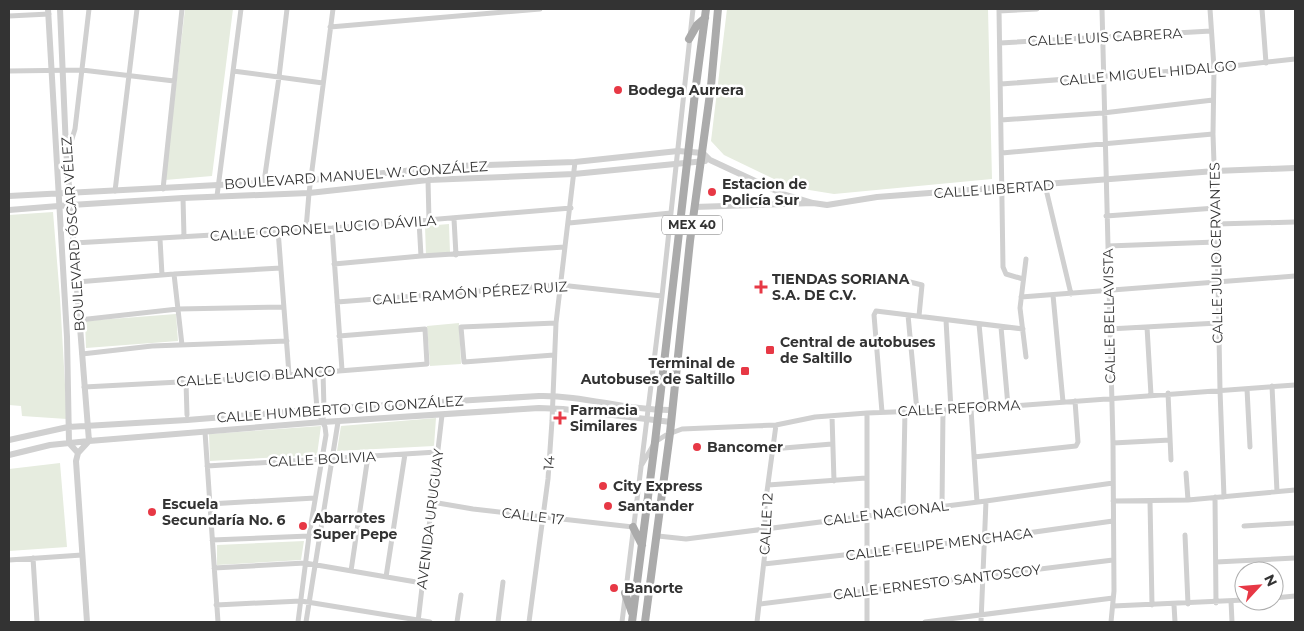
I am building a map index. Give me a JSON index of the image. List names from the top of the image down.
{
  "streets": {
    "main road": ["MEX 40"],
    "street": [
      "CALLE LUIS CABRERA",
      "CALLE MIGUEL HIDALGO",
      "BOULEVARD MANUEL W. GONZÁLEZ",
      "CALLE LIBERTAD",
      "CALLE CORONEL LUCIO DÁVILA",
      "BOULEVARD ÓSCAR VÉLEZ",
      "CALLE JULIO CERVANTES",
      "CALLE RAMÓN PÉREZ RUIZ",
      "CALLE BELLAVISTA",
      "CALLE LUCIO BLANCO",
      "CALLE REFORMA",
      "CALLE HUMBERTO CID GONZÁLEZ",
      "CALLE BOLIVIA",
      "14",
      "CALLE NACIONAL",
      "CALLE 17",
      "AVENIDA URUGUAY",
      "CALLE 12",
      "CALLE FELIPE MENCHACA",
      "CALLE ERNESTO SANTOSCOY"
    ]
  },
  "crossings": [
    ["CALLE LUIS CABRERA", "CALLE JULIO CERVANTES"],
    ["CALLE LUIS CABRERA", "CALLE BELLAVISTA"],
    ["CALLE MIGUEL HIDALGO", "CALLE JULIO CERVANTES"],
    ["CALLE MIGUEL HIDALGO", "CALLE BELLAVISTA"],
    ["BOULEVARD MANUEL W. GONZÁLEZ", "MEX 40"],
    ["BOULEVARD MANUEL W. GONZÁLEZ", "BOULEVARD ÓSCAR VÉLEZ"],
    ["BOULEVARD MANUEL W. GONZÁLEZ", "14"],
    ["CALLE LIBERTAD", "MEX 40"],
    ["CALLE LIBERTAD", "CALLE JULIO CERVANTES"],
    ["CALLE LIBERTAD", "CALLE BELLAVISTA"],
    ["MEX 40", "CALLE REFORMA"],
    ["MEX 40", "CALLE HUMBERTO CID GONZÁLEZ"],
    ["MEX 40", "CALLE NACIONAL"],
    ["CALLE CORONEL LUCIO DÁVILA", "BOULEVARD ÓSCAR VÉLEZ"],
    ["CALLE CORONEL LUCIO DÁVILA", "14"],
    ["BOULEVARD ÓSCAR VÉLEZ", "CALLE LUCIO BLANCO"],
    ["BOULEVARD ÓSCAR VÉLEZ", "CALLE HUMBERTO CID GONZÁLEZ"],
    ["CALLE JULIO CERVANTES", "CALLE REFORMA"],
    ["CALLE RAMÓN PÉREZ RUIZ", "14"],
    ["CALLE BELLAVISTA", "CALLE REFORMA"],
    ["CALLE BELLAVISTA", "CALLE NACIONAL"],
    ["CALLE BELLAVISTA", "CALLE FELIPE MENCHACA"],
    ["CALLE BELLAVISTA", "CALLE ERNESTO SANTOSCOY"],
    ["CALLE REFORMA", "CALLE 12"],
    ["CALLE HUMBERTO CID GONZÁLEZ", "14"],
    ["CALLE HUMBERTO CID GONZÁLEZ", "AVENIDA URUGUAY"],
    ["CALLE BOLIVIA", "AVENIDA URUGUAY"],
    ["14", "CALLE 17"],
    ["CALLE NACIONAL", "CALLE 12"],
    ["CALLE 17", "AVENIDA URUGUAY"],
    ["CALLE 12", "CALLE FELIPE MENCHACA"],
    ["CALLE 12", "CALLE ERNESTO SANTOSCOY"]
  ],
  "places": {
    "other": [
      "Bodega Aurrera",
      "Estacion de Policía Sur",
      "Bancomer",
      "City Express",
      "Santander",
      "Escuela Secundaría No. 6",
      "Abarrotes Super Pepe",
      "Banorte"
    ],
    "health": ["TIENDAS SORIANA S.A. DE C.V.", "Farmacia Similares"],
    "transit": ["Central de autobuses de Saltillo", "Terminal de Autobuses de Saltillo"]
  },
  "north": "top right"
}
